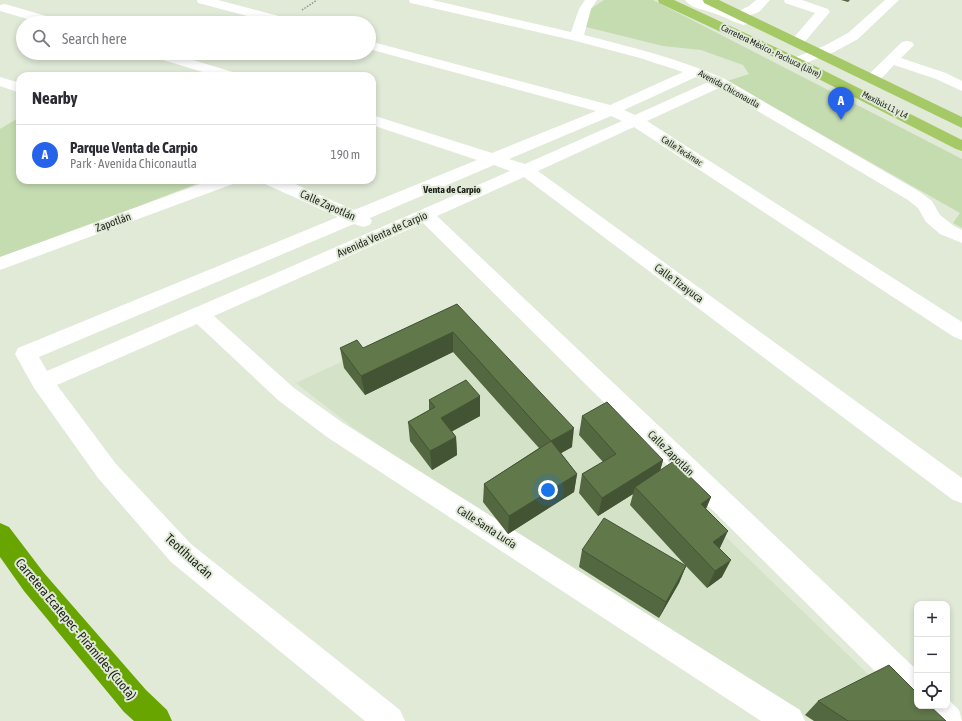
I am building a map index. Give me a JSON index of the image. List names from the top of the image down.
{
  "streets": {
    "highway": ["Carretera Ecatepec - Pirámides (Cuota)"],
    "main road": ["Carretera México - Pachuca (Libre)"],
    "street": [
      "Avenida Chiconautla",
      "Mexibús L1 y L4",
      "Calle Tecámac",
      "Calle Zapotlán",
      "Zapotlán",
      "Avenida Venta de Carpio",
      "Calle Tizayuca",
      "Calle Santa Lucía",
      "Teotihuacán"
    ]
  },
  "crossings": [
    ["Carretera México - Pachuca (Libre)", "Mexibús L1 y L4"],
    ["Avenida Chiconautla", "Avenida Venta de Carpio"],
    ["Calle Tecámac", "Avenida Venta de Carpio"],
    ["Calle Zapotlán", "Avenida Venta de Carpio"],
    ["Calle Zapotlán", "Teotihuacán"],
    ["Avenida Venta de Carpio", "Calle Tizayuca"],
    ["Avenida Venta de Carpio", "Calle Santa Lucía"],
    ["Avenida Venta de Carpio", "Teotihuacán"]
  ],
  "districts": ["Venta de Carpio"],
  "page": {
    "search": "Search here",
    "heading": "Nearby",
    "pins": "A",
    "list": [
      {
        "mark": "A",
        "name": "Parque Venta de Carpio",
        "note": "Park · Avenida Chiconautla",
        "value": "190 m"
      }
    ],
    "map_buttons": ["+", "−"]
  }
}
